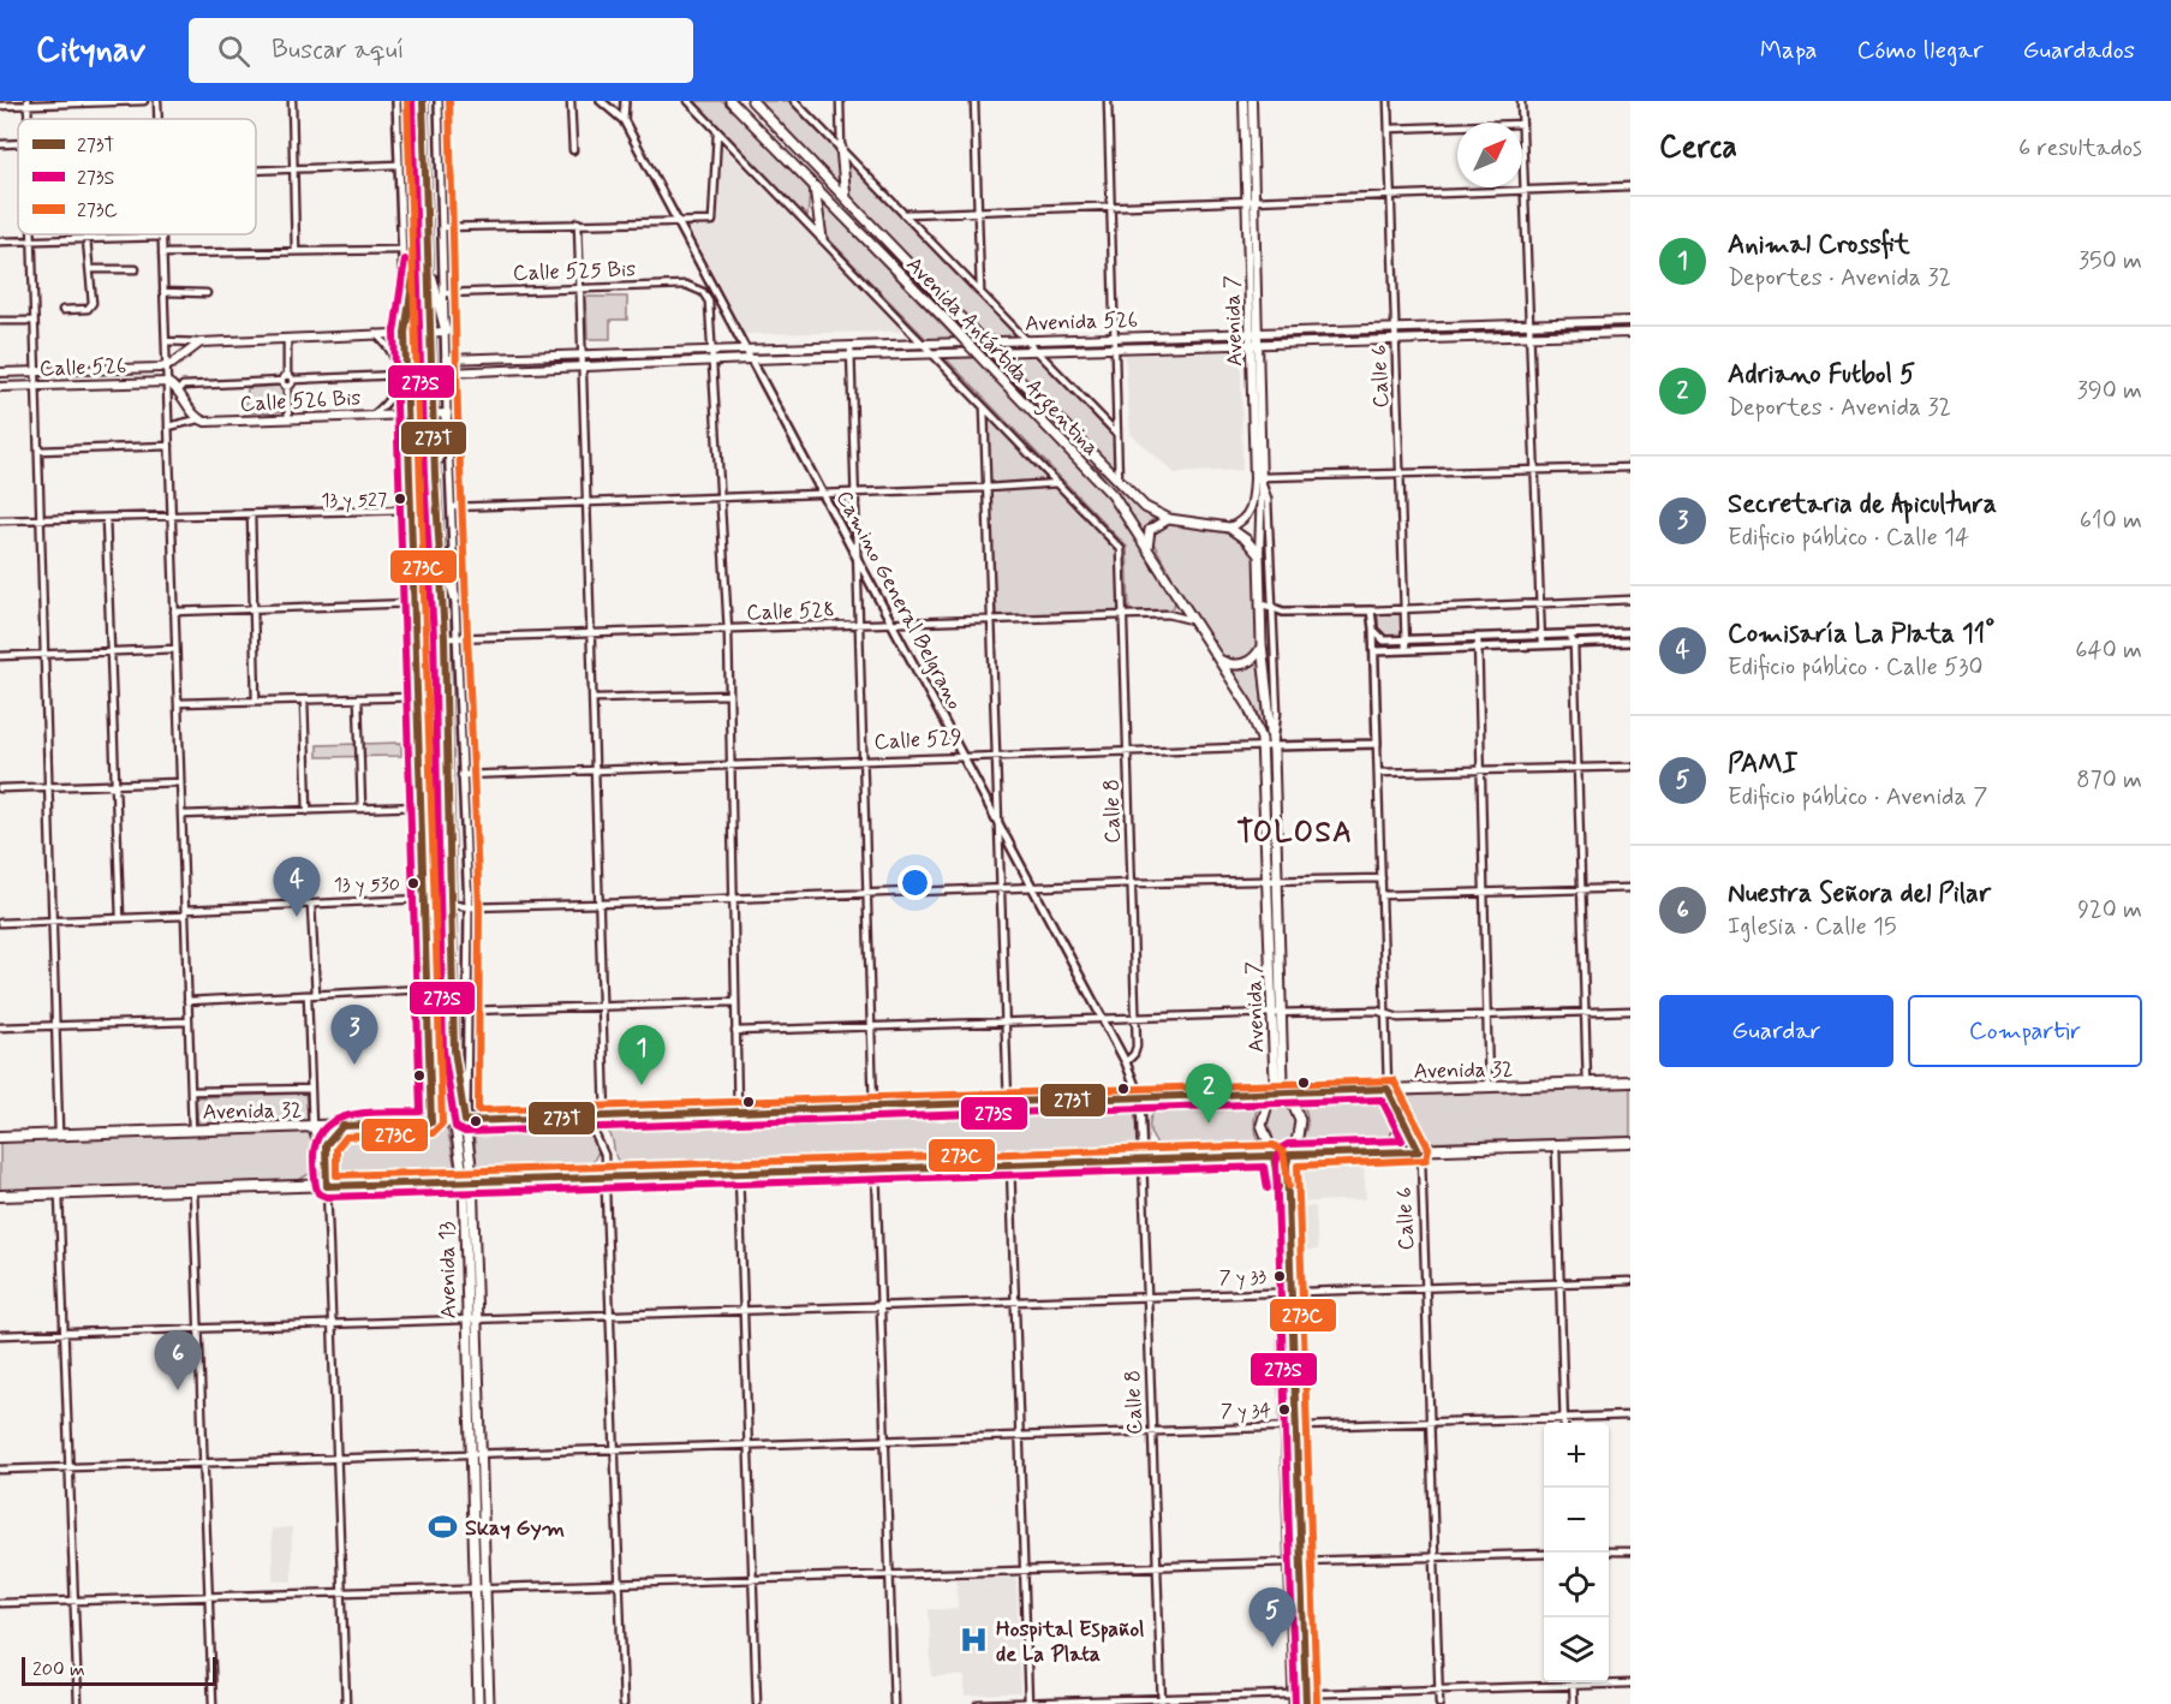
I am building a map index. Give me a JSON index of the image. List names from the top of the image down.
{
  "streets": {
    "highway": ["Avenida 32"],
    "main road": [
      "Avenida 526",
      "Avenida 7",
      "Avenida Antártida Argentina",
      "Calle 526",
      "Calle 526 Bis",
      "Avenida 13"
    ],
    "street": [
      "Calle 525 Bis",
      "Calle 6",
      "Camino General Belgrano",
      "Calle 528",
      "Calle 529",
      "Calle 8"
    ]
  },
  "crossings": [
    ["Calle 525 Bis", "Avenida 526"],
    ["Avenida 526", "Avenida 7"],
    ["Avenida 526", "Avenida Antártida Argentina"],
    ["Avenida 526", "Calle 6"],
    ["Avenida 526", "Camino General Belgrano"],
    ["Avenida 7", "Avenida Antártida Argentina"],
    ["Avenida 7", "Calle 529"],
    ["Avenida 7", "Avenida 32"],
    ["Avenida Antártida Argentina", "Calle 528"],
    ["Calle 6", "Calle 529"],
    ["Calle 6", "Avenida 32"],
    ["Calle 526 Bis", "Avenida 13"],
    ["Camino General Belgrano", "Calle 528"],
    ["Camino General Belgrano", "Calle 529"],
    ["Camino General Belgrano", "Calle 8"],
    ["Camino General Belgrano", "Avenida 32"],
    ["Calle 528", "Calle 8"],
    ["Calle 528", "Avenida 13"],
    ["Calle 529", "Calle 8"],
    ["Calle 8", "Avenida 32"],
    ["Avenida 32", "Avenida 13"]
  ],
  "districts": ["TOLOSA"],
  "places": {
    "other": [
      "13 y 527",
      "13 y 530",
      "7 y 33",
      "7 y 34"
    ],
    "sports": ["Skay Gym"],
    "hospital": ["Hospital Español de La Plata"]
  },
  "lines": ["transit line 273T", "transit line 273S", "transit line 273C"],
  "legend": ["273T", "273S", "273C"],
  "scale_bar": "200 m",
  "north": "top right",
  "page": {
    "header": "Citynav",
    "search": "Buscar aquí",
    "nav": ["Mapa", "Cómo llegar", "Guardados"],
    "heading": ["Cerca", "6 resultados"],
    "list": [
      {
        "mark": "1",
        "name": "Animal Crossfit",
        "note": "Deportes · Avenida 32",
        "value": "350 m"
      },
      {
        "mark": "2",
        "name": "Adriano Futbol 5",
        "note": "Deportes · Avenida 32",
        "value": "390 m"
      },
      {
        "mark": "3",
        "name": "Secretaria de Apicultura",
        "note": "Edificio público · Calle 14",
        "value": "610 m"
      },
      {
        "mark": "4",
        "name": "Comisaría La Plata 11°",
        "note": "Edificio público · Calle 530",
        "value": "640 m"
      },
      {
        "mark": "5",
        "name": "PAMI",
        "note": "Edificio público · Avenida 7",
        "value": "870 m"
      },
      {
        "mark": "6",
        "name": "Nuestra Señora del Pilar",
        "note": "Iglesia · Calle 15",
        "value": "920 m"
      }
    ],
    "pins": [
      "4",
      "3",
      "1",
      "2",
      "6",
      "5"
    ],
    "buttons": ["Guardar", "Compartir"],
    "map_buttons": ["+", "−"],
    "scale": "200 m"
  }
}
